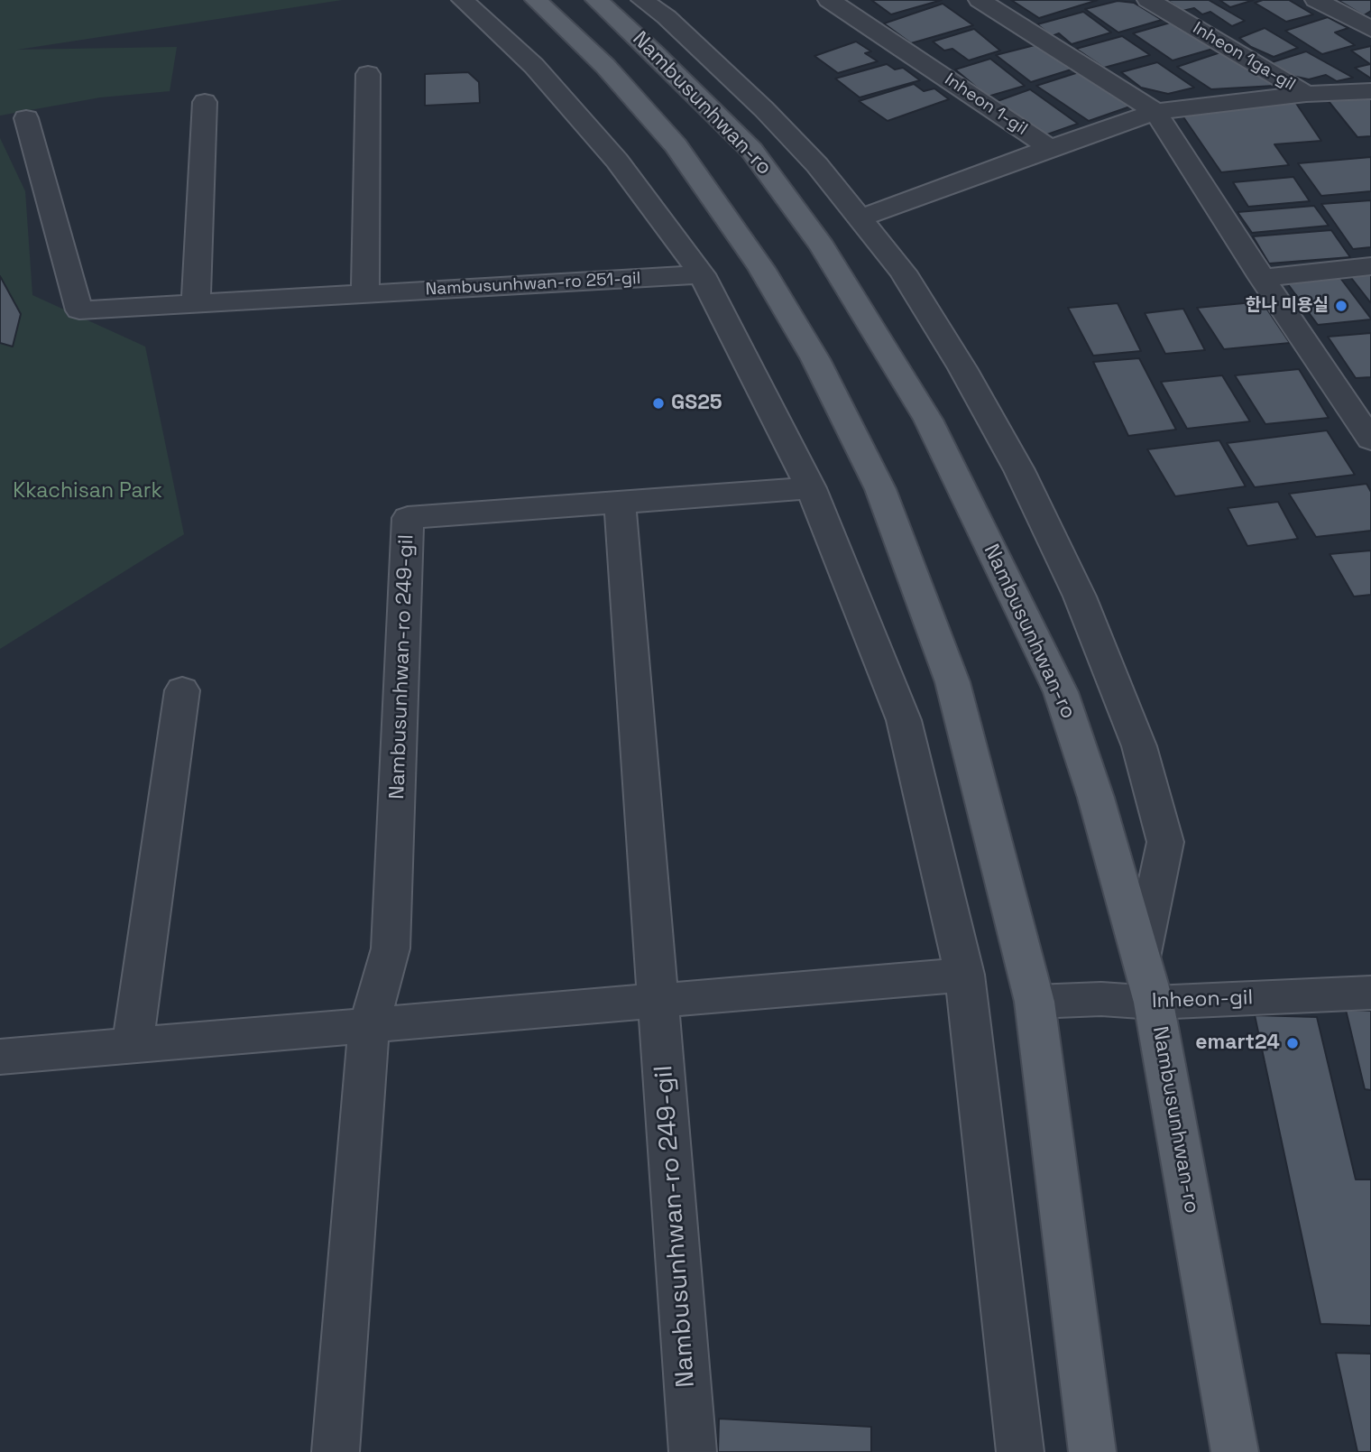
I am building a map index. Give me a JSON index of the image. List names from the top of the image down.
{
  "streets": {
    "main road": ["Nambusunhwan-ro"],
    "street": [
      "Inheon 1ga-gil",
      "Inheon 1-gil",
      "Nambusunhwan-ro 251-gil",
      "Nambusunhwan-ro 249-gil",
      "Inheon-gil"
    ]
  },
  "crossings": [
    ["Inheon 1ga-gil", "Inheon 1-gil"],
    ["Nambusunhwan-ro", "Inheon-gil"]
  ],
  "parks": ["Kkachisan Park"],
  "places": ["한나 미용실", "GS25", "emart24"]
}
